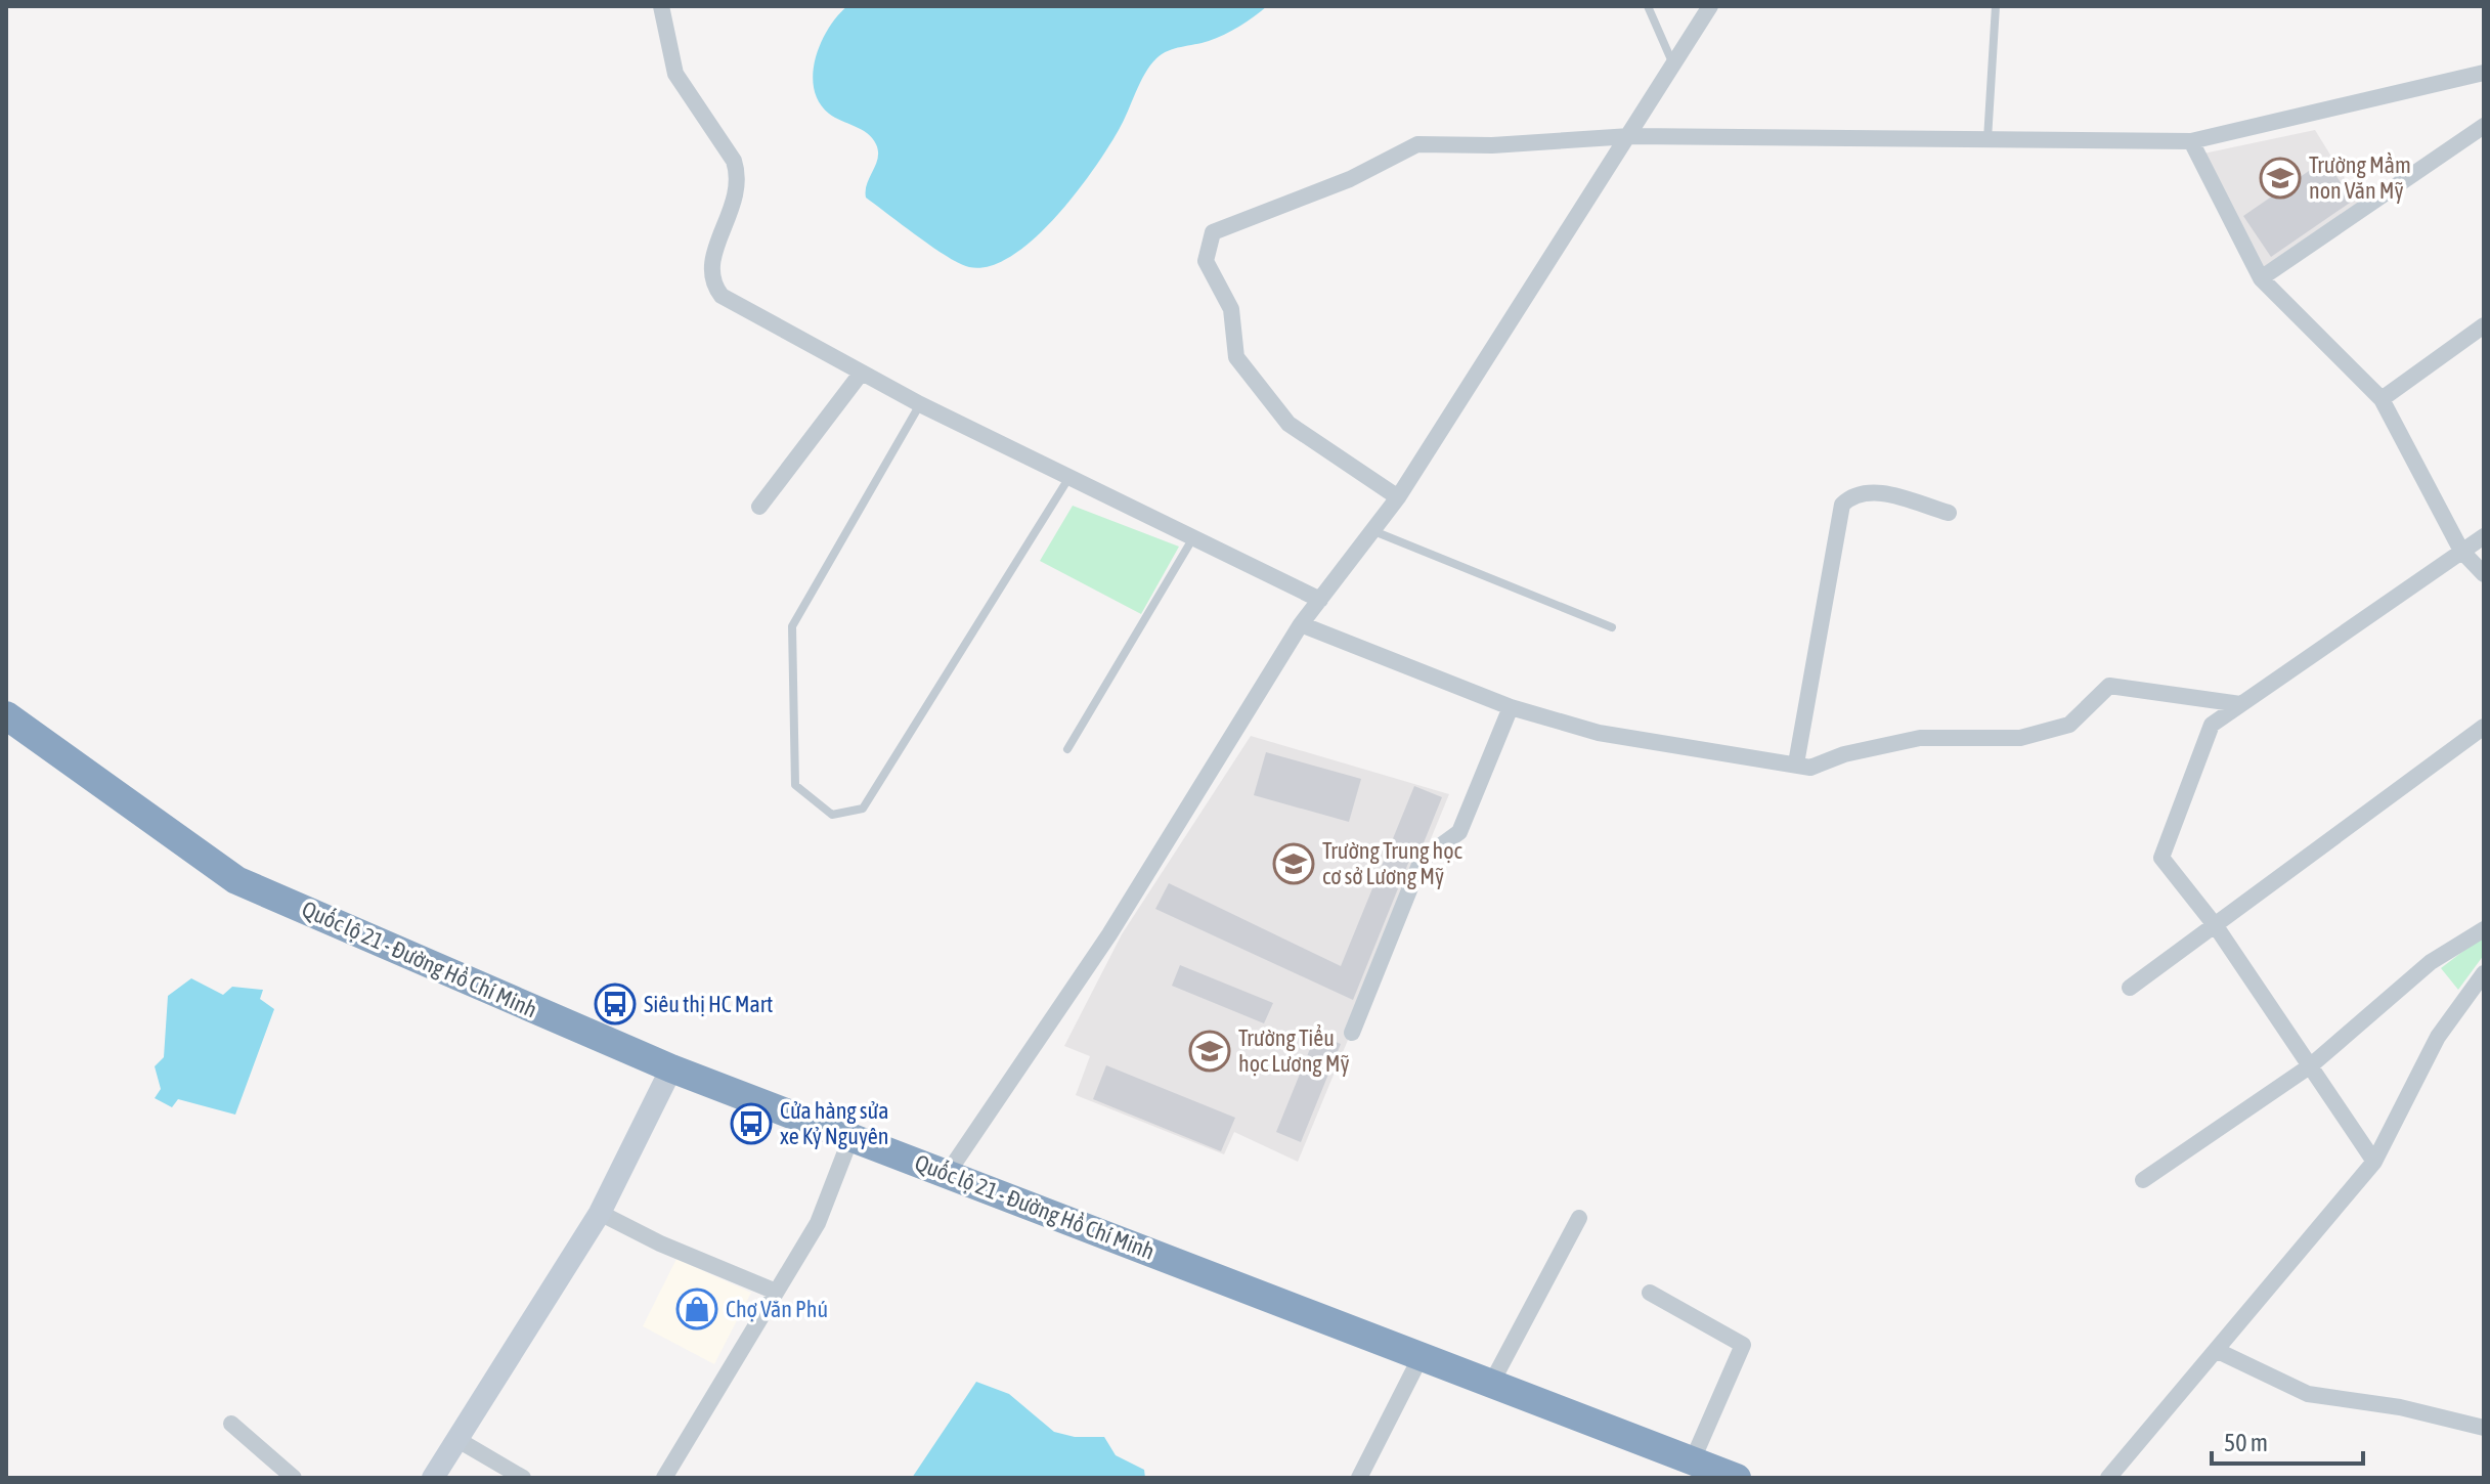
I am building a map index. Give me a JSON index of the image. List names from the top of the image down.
{
  "streets": {
    "highway": ["Quốc lộ 21 - Đường Hồ Chí Minh"]
  },
  "places": {
    "school or university": ["Trường Mầm non Văn Mỹ", "Trường Trung học cơ sở Lương Mỹ", "Trường Tiểu học Lương Mỹ"],
    "bus stop": ["Siêu thị HC Mart", "Cửa hàng sửa xe Kỷ Nguyên"],
    "shop": ["Chợ Văn Phú"]
  },
  "scale_bar": "50 m"
}
